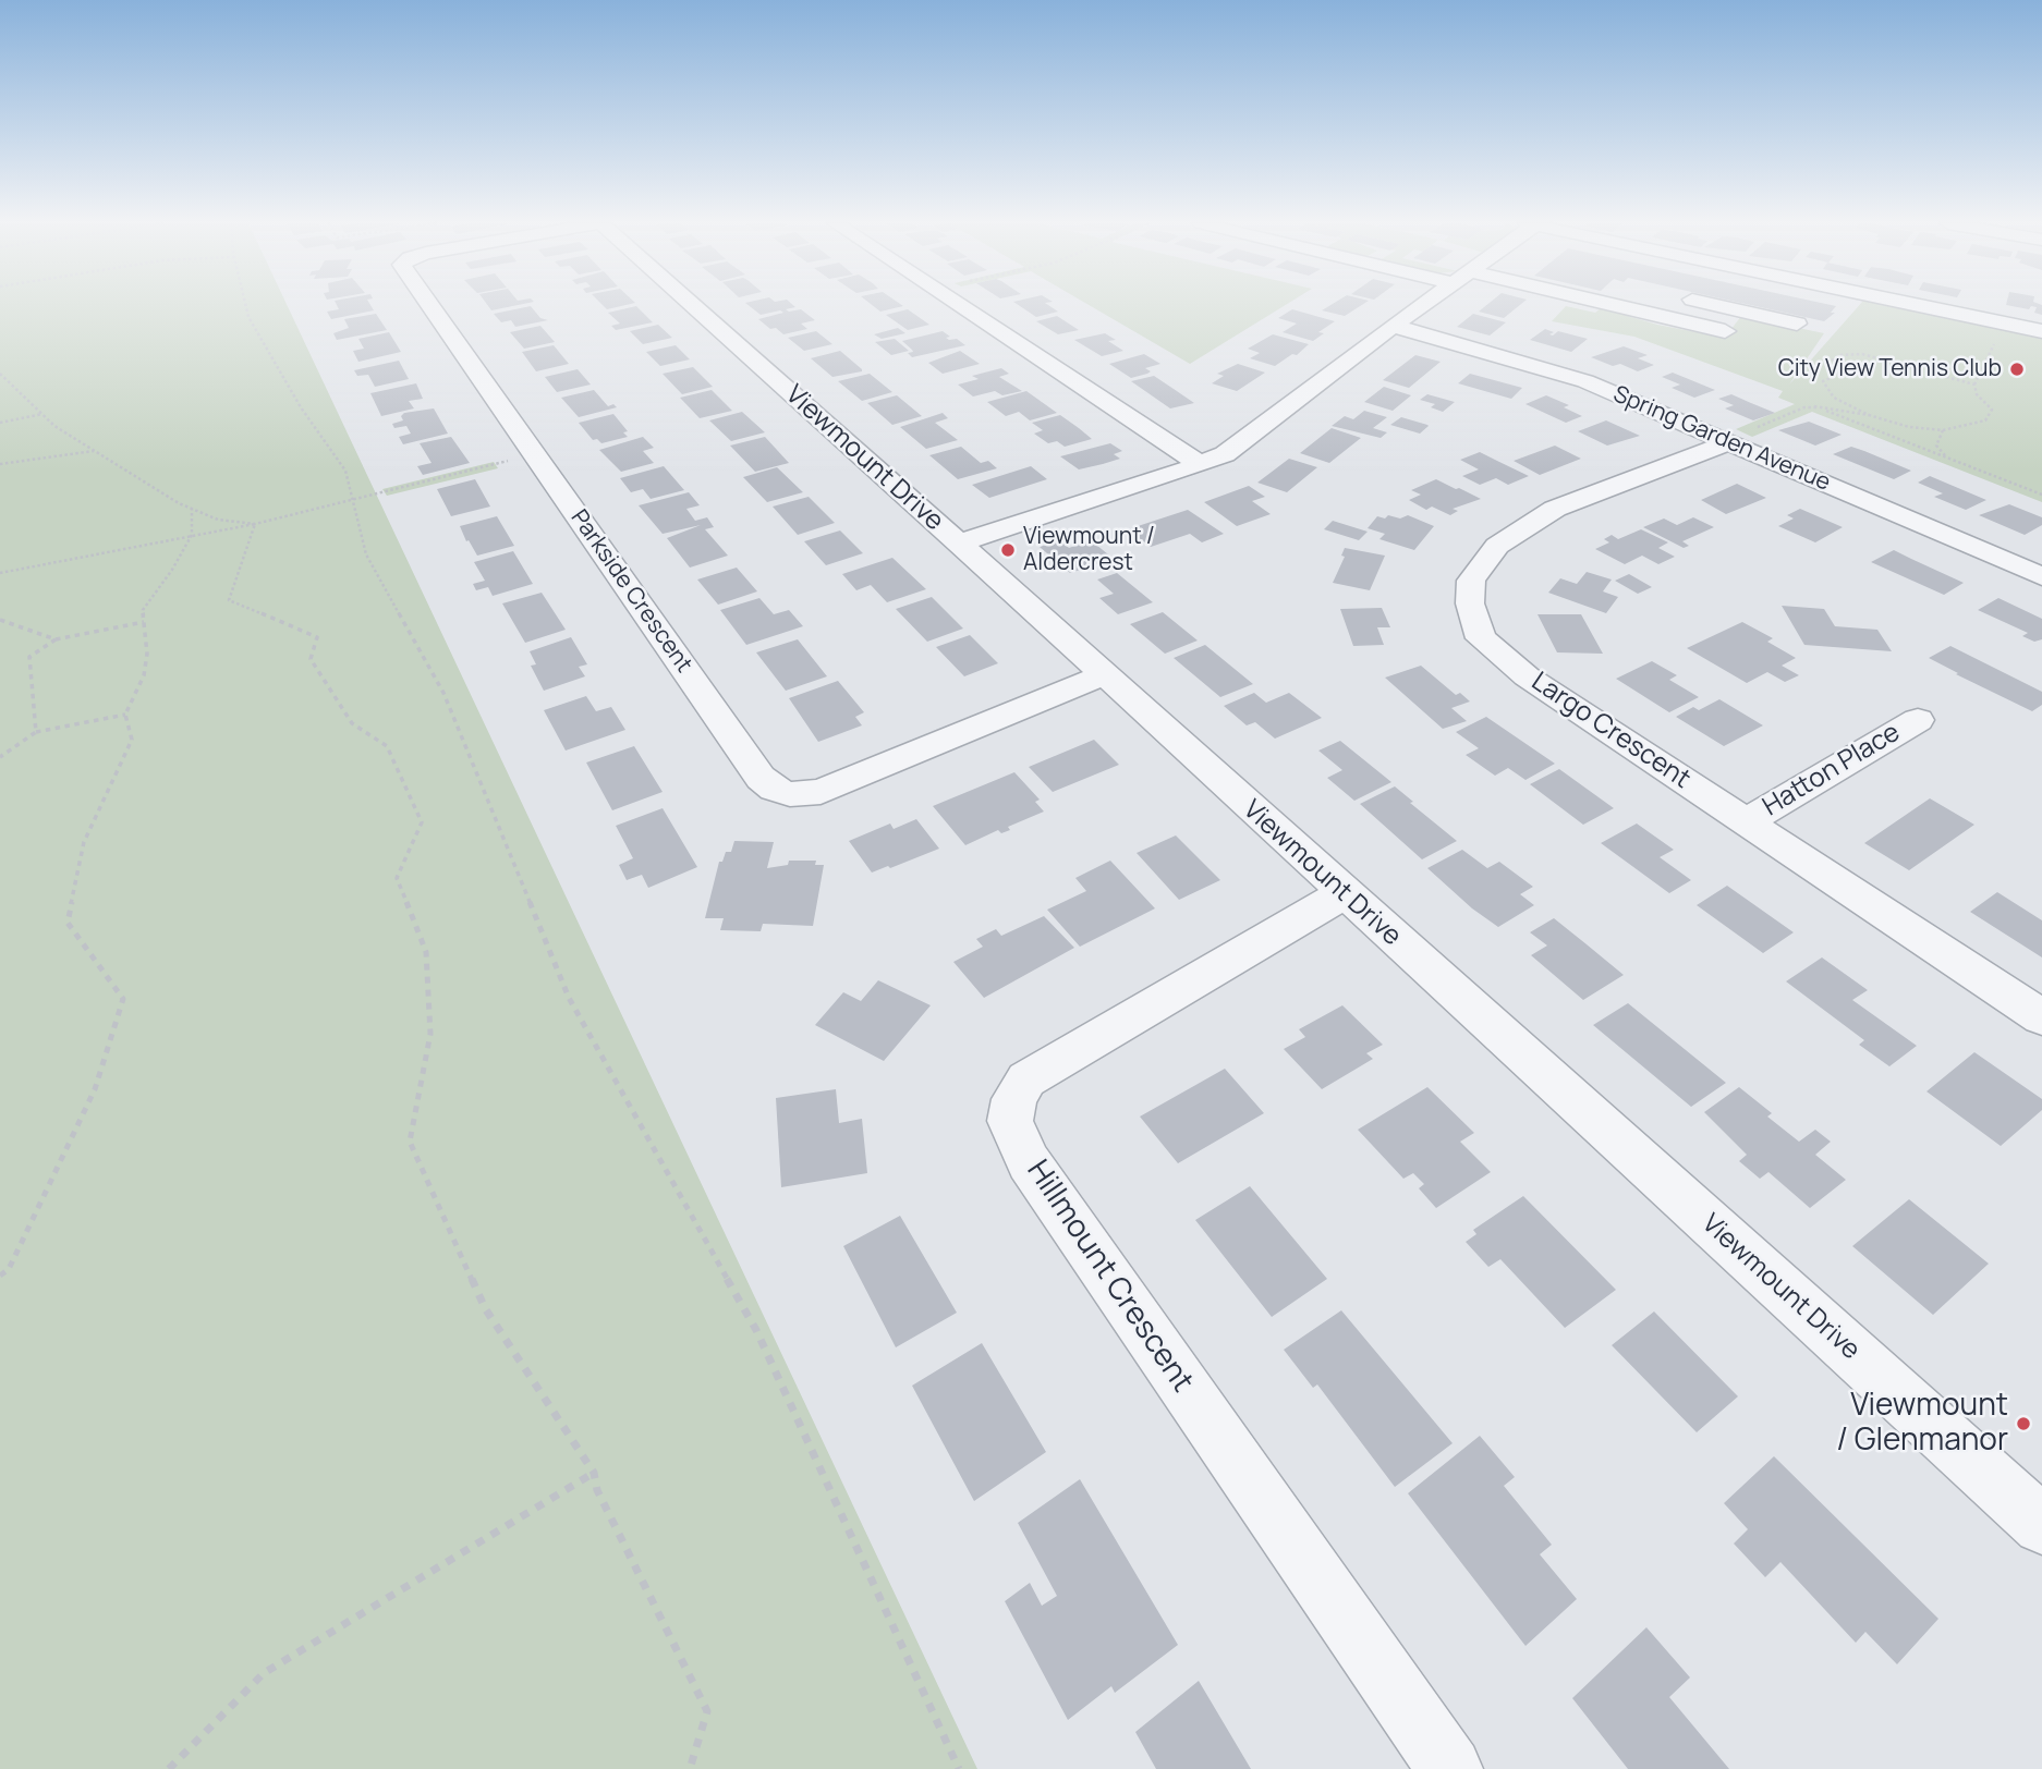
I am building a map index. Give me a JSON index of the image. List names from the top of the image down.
{
  "streets": {
    "street": [
      "Spring Garden Avenue",
      "Viewmount Drive",
      "Parkside Crescent",
      "Largo Crescent",
      "Hatton Place",
      "Hillmount Crescent"
    ]
  },
  "crossings": [
    ["Spring Garden Avenue", "Largo Crescent"],
    ["Viewmount Drive", "Parkside Crescent"],
    ["Viewmount Drive", "Hillmount Crescent"],
    ["Largo Crescent", "Hatton Place"]
  ],
  "places": ["City View Tennis Club", "Viewmount / Aldercrest", "Viewmount / Glenmanor"]
}
